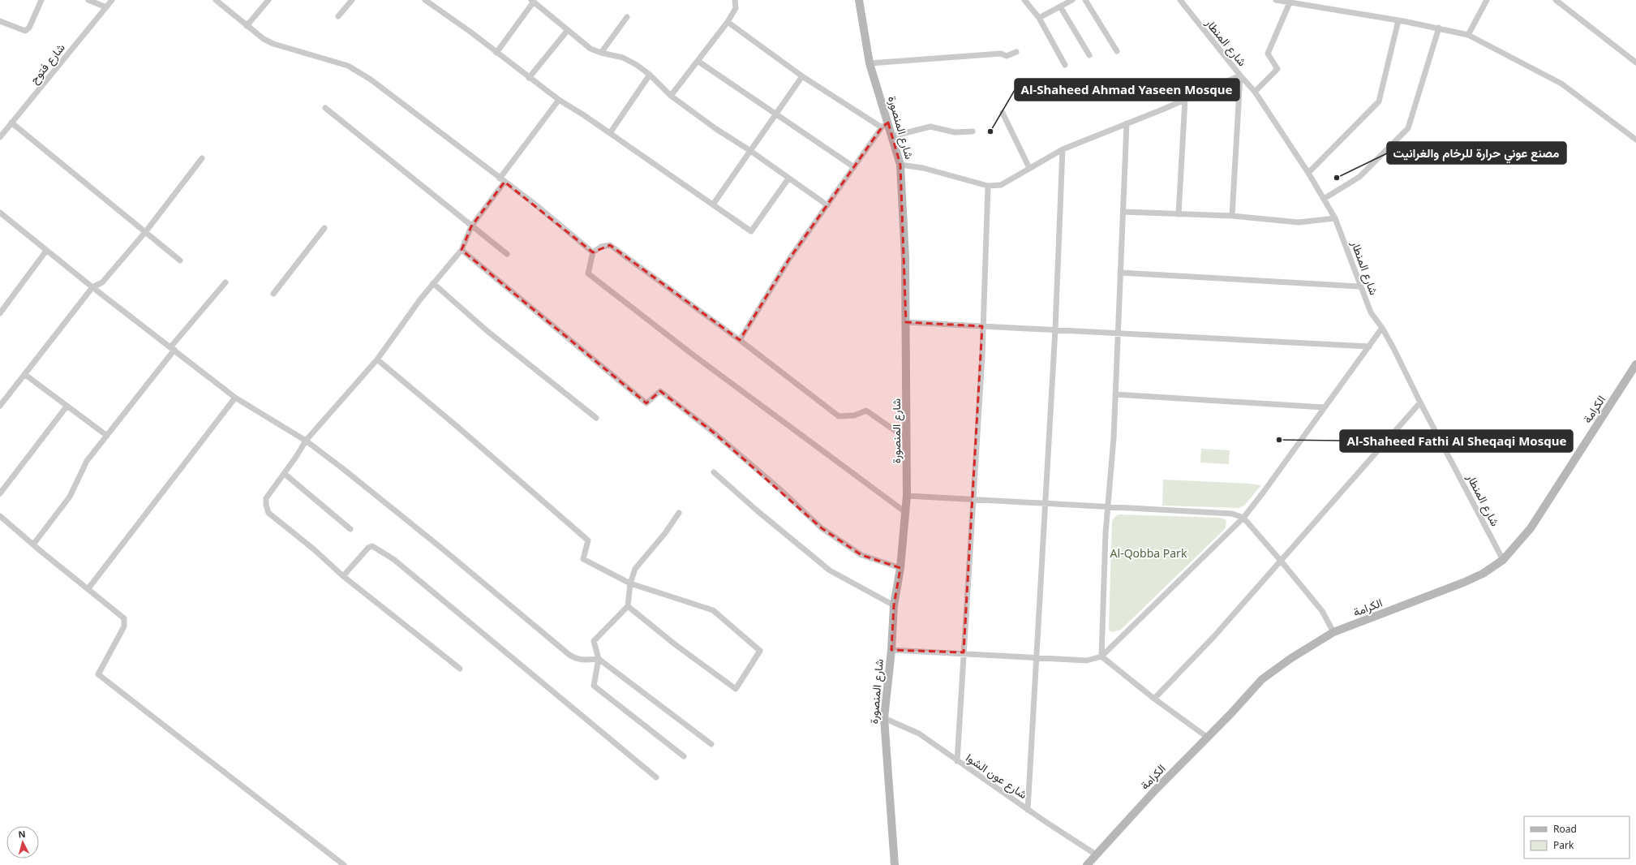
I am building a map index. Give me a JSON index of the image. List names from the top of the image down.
{
  "streets": {
    "main road": ["شارع المنصورة", "الكرامة"],
    "street": ["شارع المنطار", "شارع فتوح", "شارع عون الشوا"]
  },
  "crossings": [
    ["شارع المنطار", "الكرامة"],
    ["شارع المنصورة", "شارع عون الشوا"],
    ["الكرامة", "شارع عون الشوا"]
  ],
  "parks": ["Al-Qobba Park"],
  "places": ["Al-Shaheed Ahmad Yaseen Mosque", "مصنع عوني حرارة للرخام والغرانيت", "Al-Shaheed Fathi Al Sheqaqi Mosque"],
  "legend": ["Road", "Park"],
  "north": "top"
}
